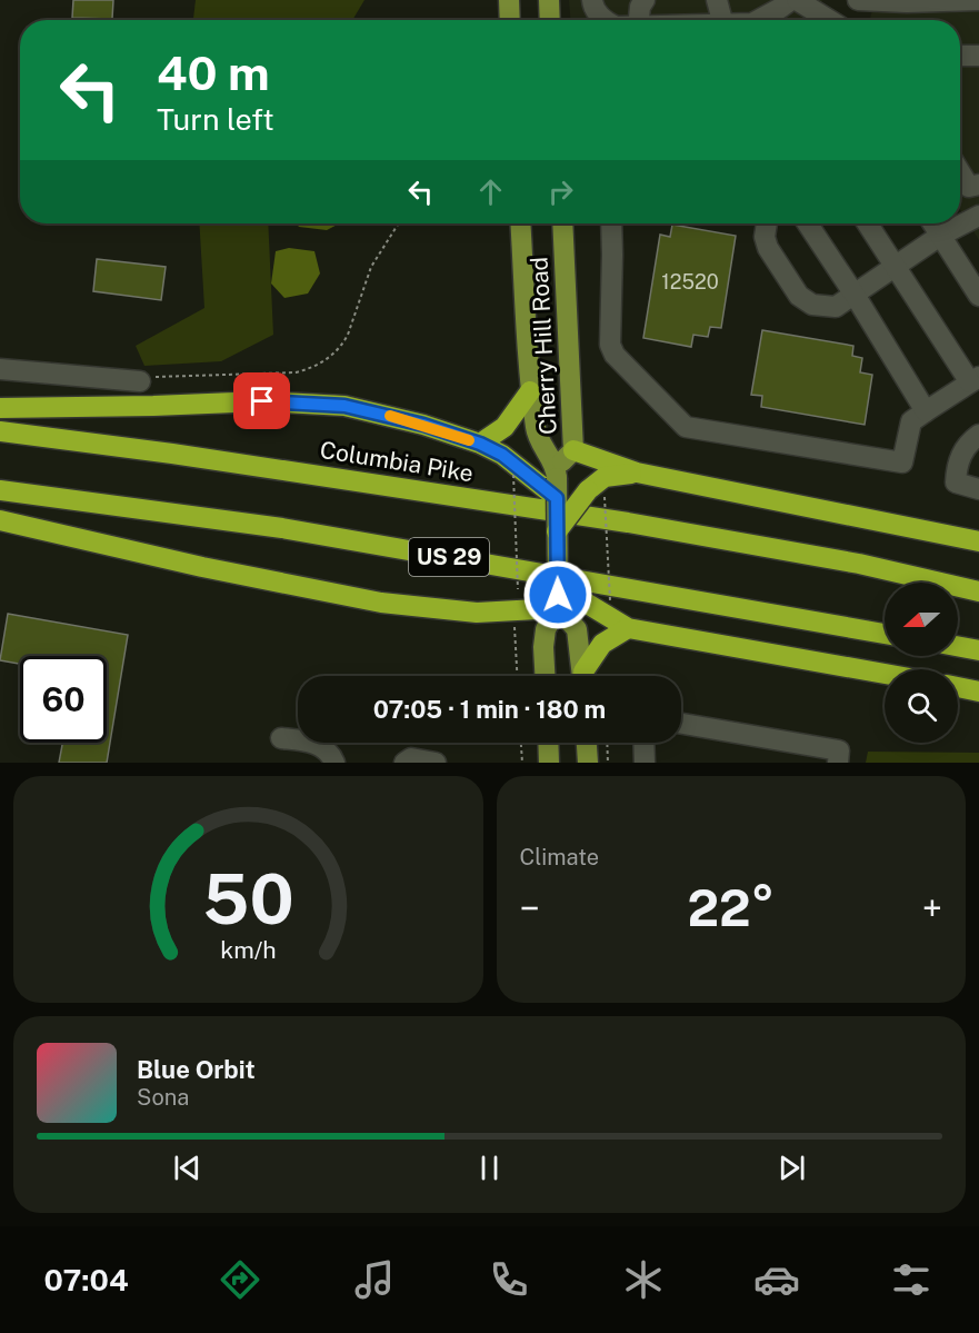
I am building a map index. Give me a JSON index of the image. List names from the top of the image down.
{
  "streets": {
    "highway": ["Columbia Pike", "US 29"],
    "main road": ["Cherry Hill Road"]
  },
  "house_numbers": ["12520"],
  "north": "left",
  "page": {
    "turn": ["40 m", "Turn left"],
    "limit": "60",
    "trip": "07:05 · 1 min · 180 m",
    "tile": "Climate",
    "heat": ["−", "22°", "+"],
    "song": ["Blue Orbit", "Sona"],
    "tabs": "07:04",
    "gauge": ["50", "km/h"]
  }
}
